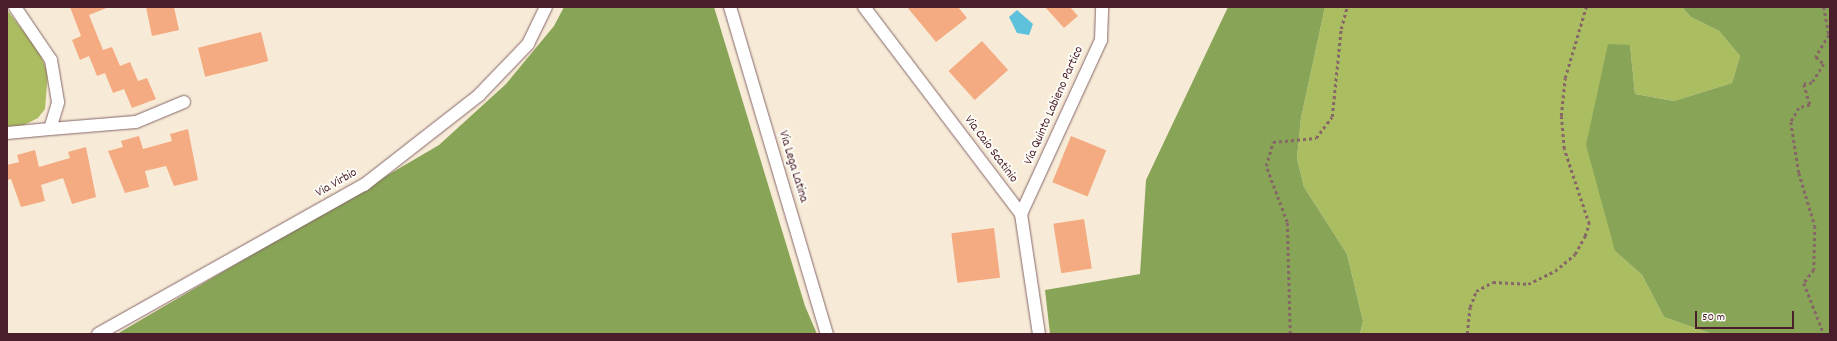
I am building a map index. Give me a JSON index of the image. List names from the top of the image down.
{
  "streets": {
    "street": [
      "Via Quinto Labieno Partico",
      "Via Caio Scatinio",
      "Via Lega Latina",
      "Via Virbio"
    ]
  },
  "crossings": [
    ["Via Quinto Labieno Partico", "Via Caio Scatinio"]
  ],
  "scale_bar": "50 m"
}
